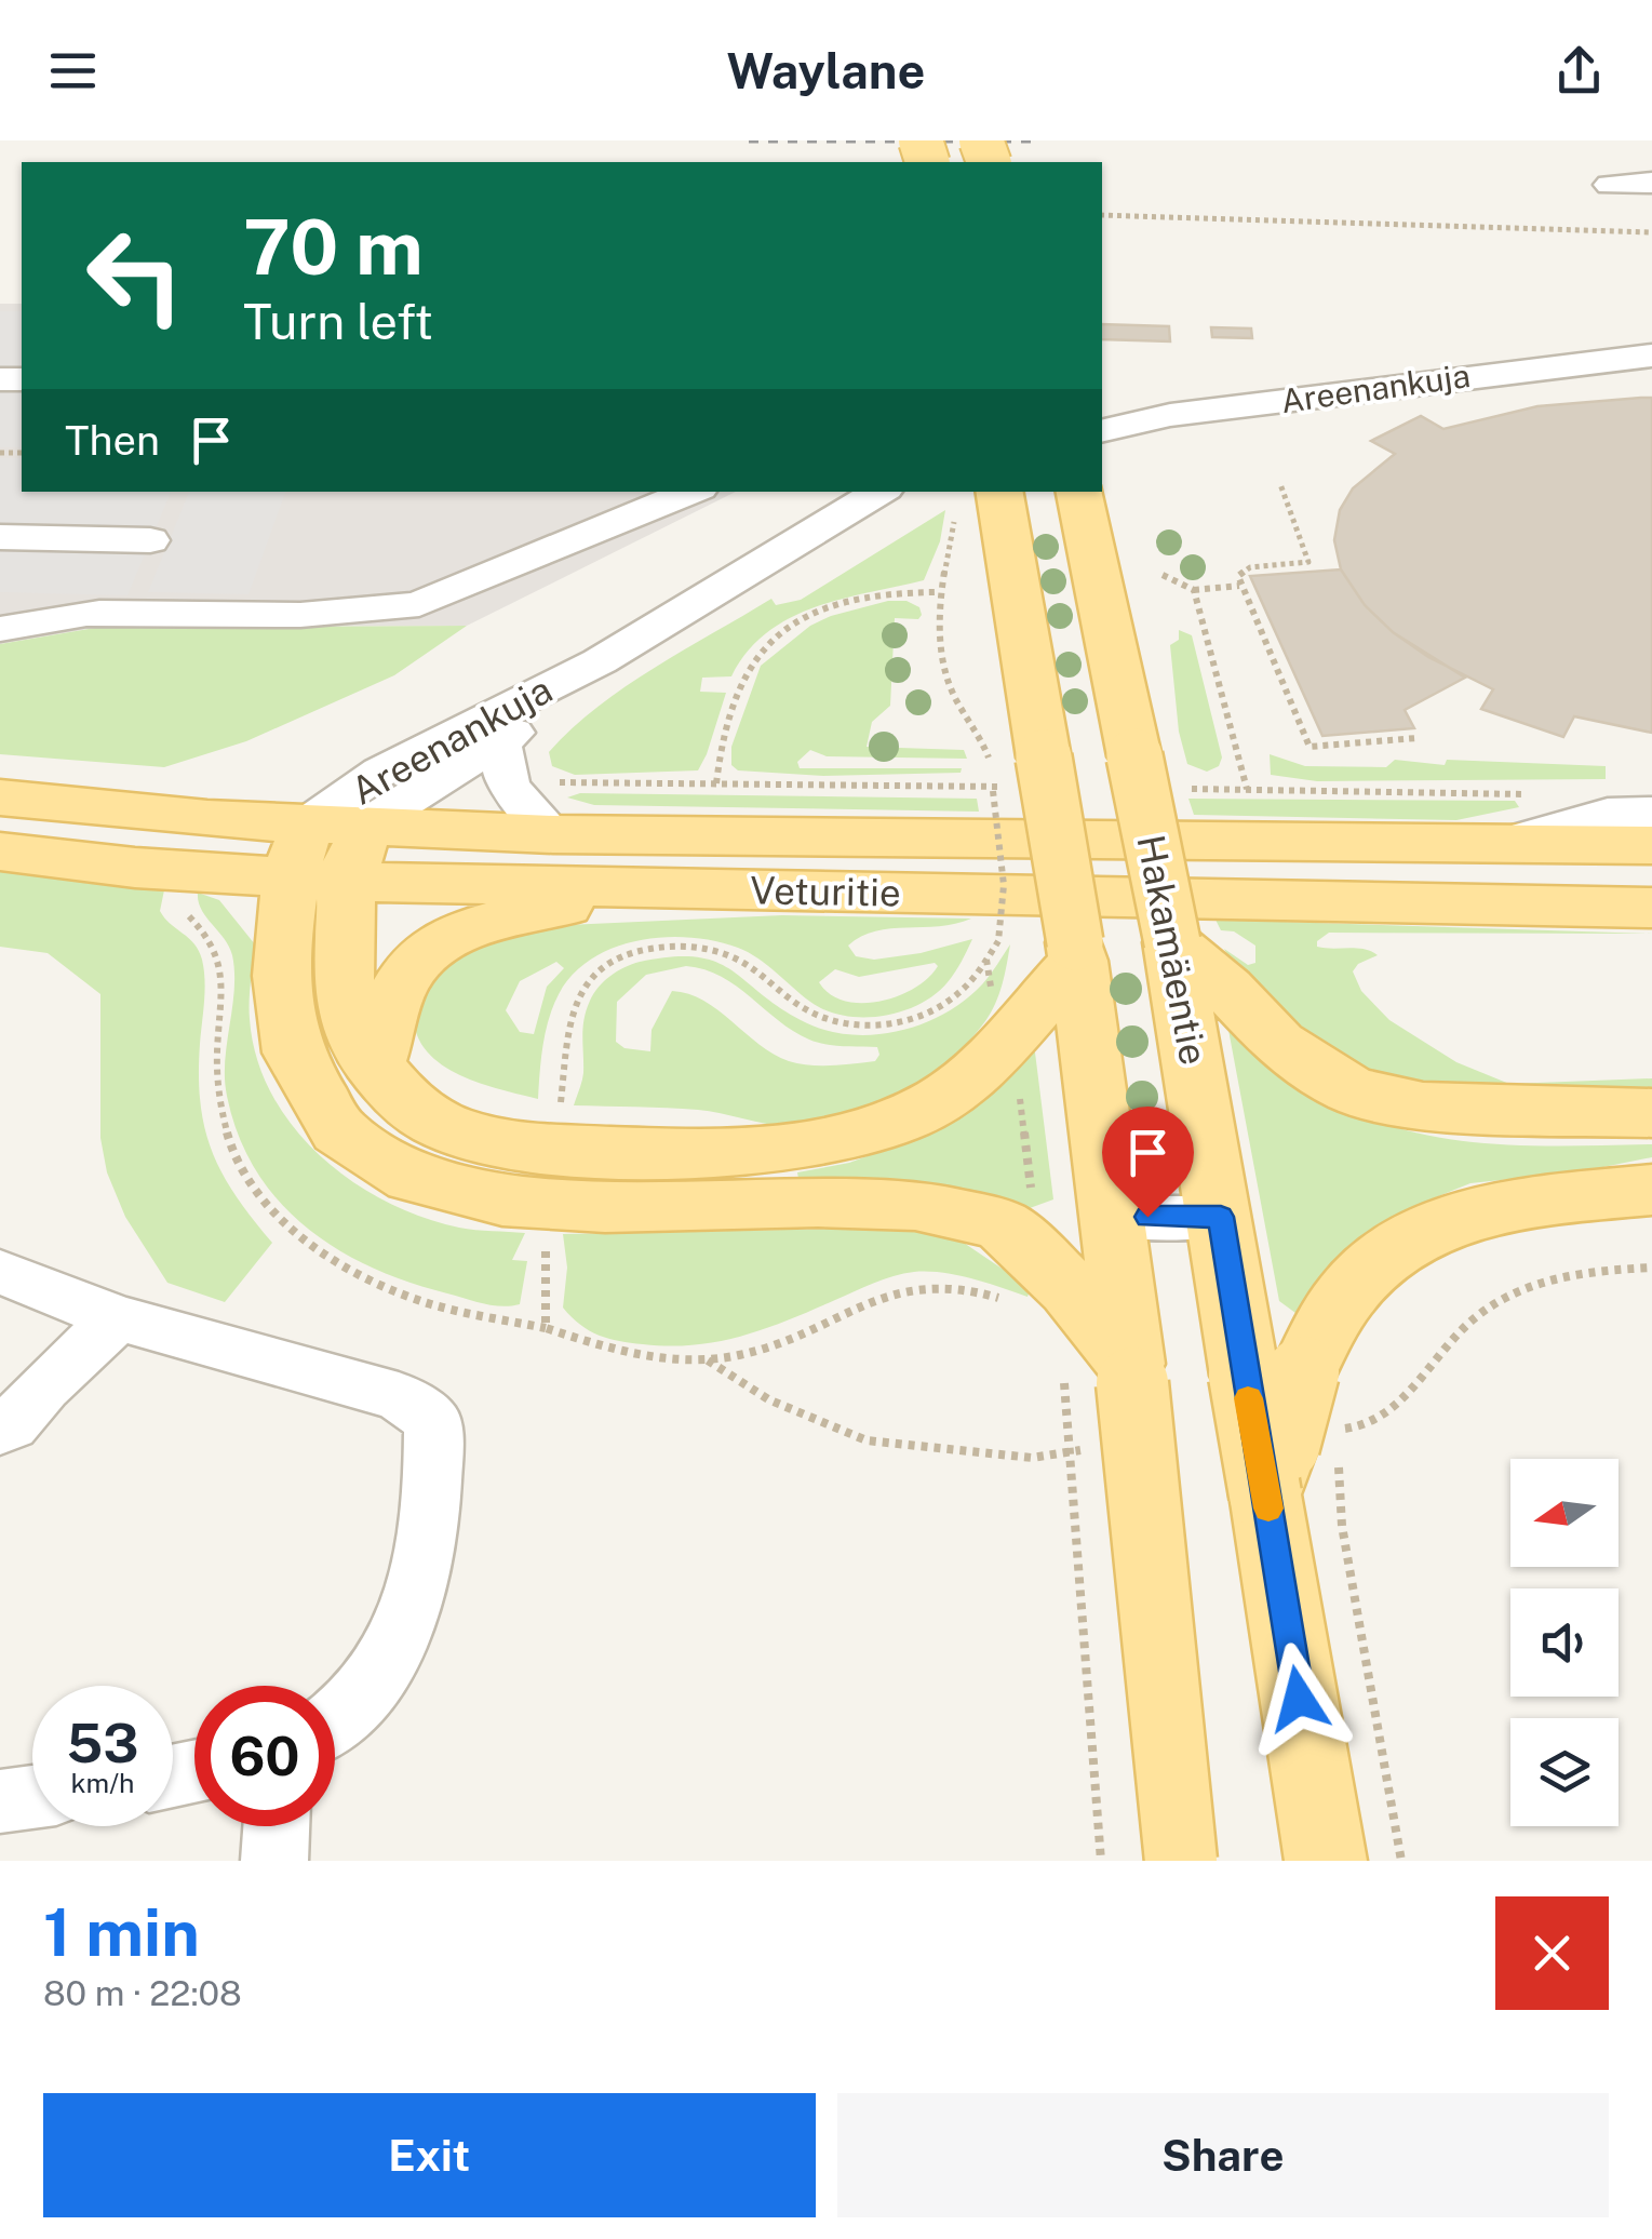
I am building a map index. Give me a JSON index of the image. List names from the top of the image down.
{
  "streets": {
    "main road": ["Veturitie", "Hakamäentie"],
    "street": ["Areenankuja"]
  },
  "crossings": [
    ["Areenankuja", "Veturitie"]
  ],
  "north": "left",
  "page": {
    "header": "Waylane",
    "turn": ["70 m", "Turn left"],
    "then": "Then",
    "speed": "53 km/h",
    "limit": "60",
    "heading": ["1 min", "80 m · 22:08"],
    "buttons": ["Exit", "Share"]
  }
}
